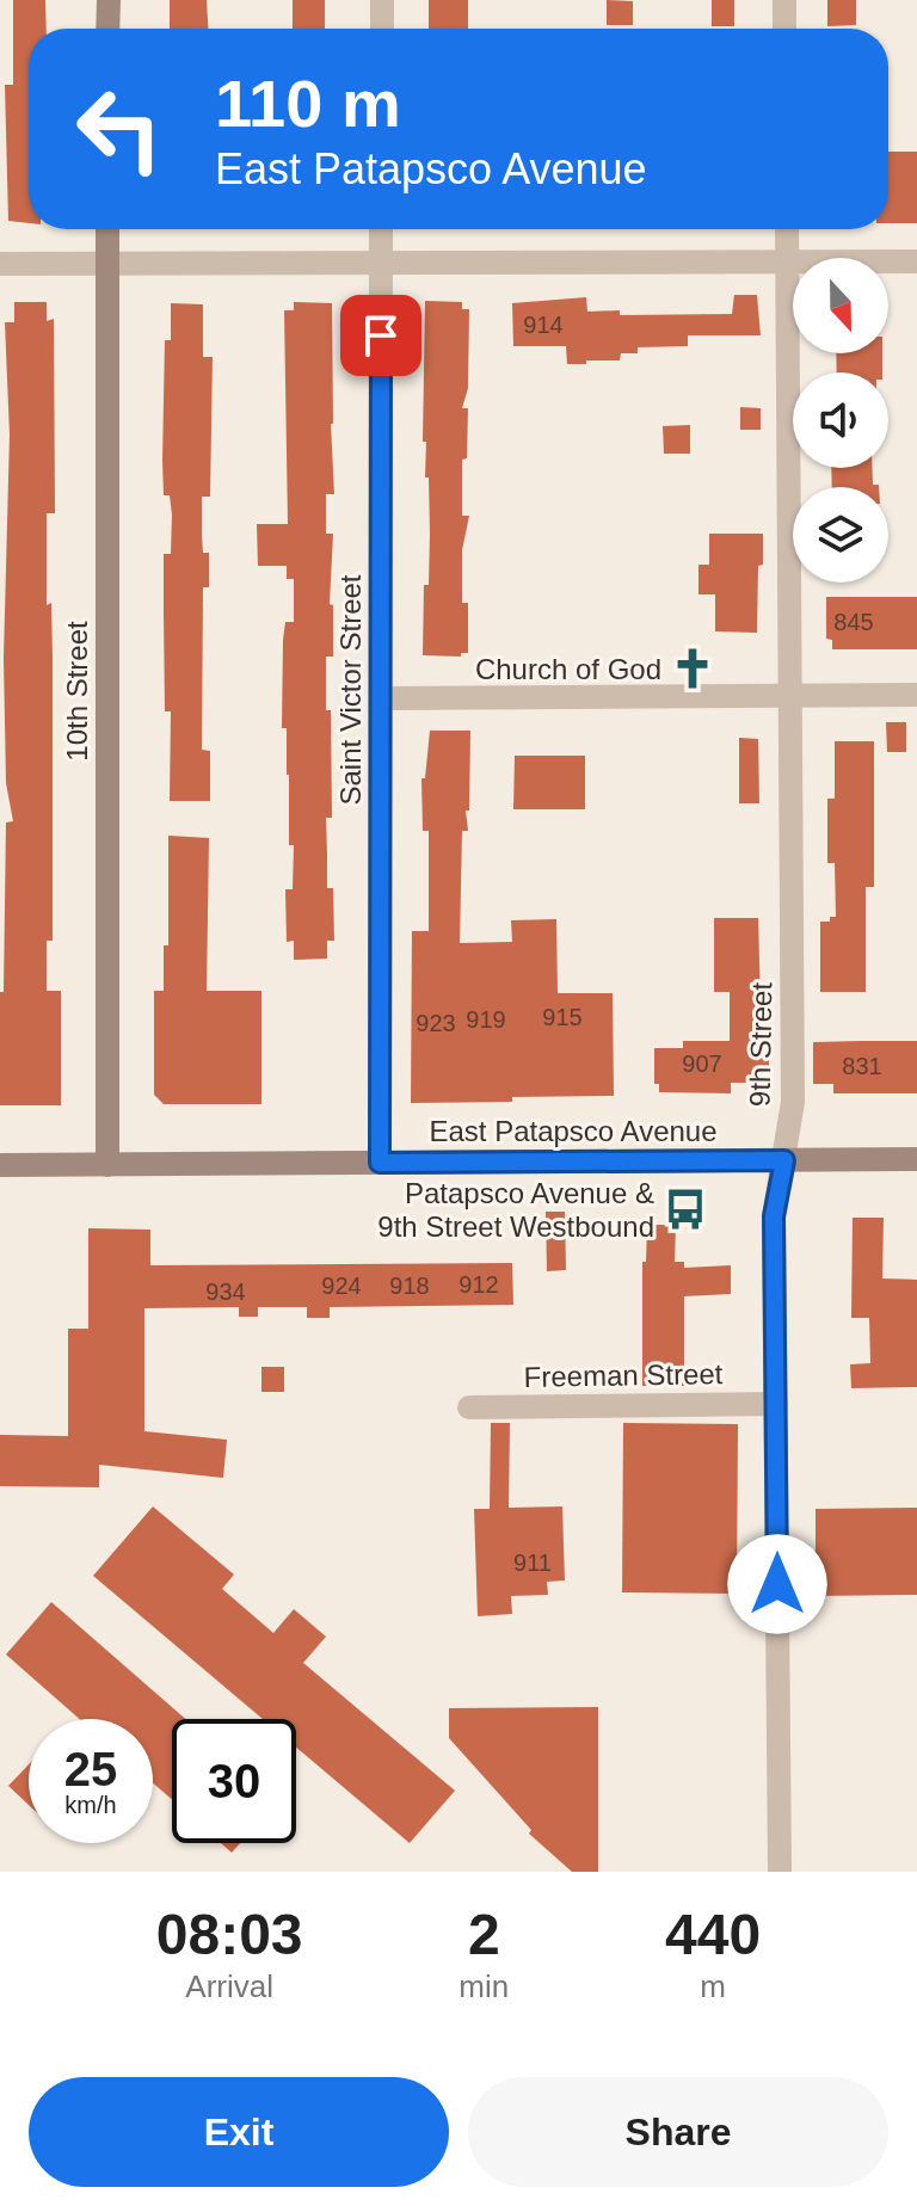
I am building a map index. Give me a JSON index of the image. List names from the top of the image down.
{
  "streets": {
    "street": [
      "Saint Victor Street",
      "10th Street",
      "9th Street",
      "East Patapsco Avenue",
      "Freeman Street"
    ]
  },
  "crossings": [
    ["Saint Victor Street", "East Patapsco Avenue"],
    ["10th Street", "East Patapsco Avenue"],
    ["9th Street", "East Patapsco Avenue"],
    ["9th Street", "Freeman Street"]
  ],
  "places": {
    "church": ["Church of God"],
    "bus stop": ["Patapsco Avenue & 9th Street Westbound"]
  },
  "house_numbers": [
    "914",
    "845",
    "915",
    "919",
    "923",
    "907",
    "831",
    "912",
    "924",
    "918",
    "934",
    "911"
  ],
  "north": "bottom",
  "page": {
    "turn": ["110 m", "East Patapsco Avenue"],
    "speed": "25 km/h",
    "limit": "30",
    "eta": [
      "08:03",
      "Arrival",
      "2",
      "min",
      "440",
      "m"
    ],
    "buttons": ["Exit", "Share"]
  }
}
